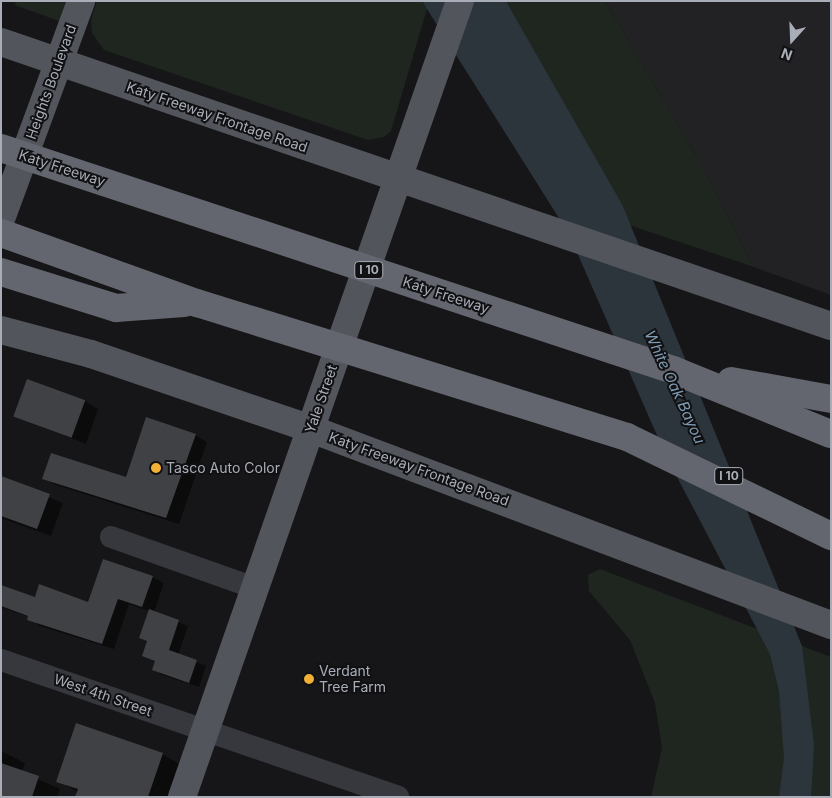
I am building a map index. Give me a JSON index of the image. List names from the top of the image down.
{
  "streets": {
    "highway": ["Katy Freeway", "I 10"],
    "main road": ["Heights Boulevard", "Katy Freeway Frontage Road", "Yale Street"],
    "street": ["West 4th Street"]
  },
  "crossings": [
    ["Heights Boulevard", "Katy Freeway Frontage Road"],
    ["Katy Freeway Frontage Road", "Yale Street"],
    ["Yale Street", "West 4th Street"]
  ],
  "water": ["White Oak Bayou"],
  "places": ["Tasco Auto Color", "Verdant Tree Farm"],
  "north": "bottom"
}
